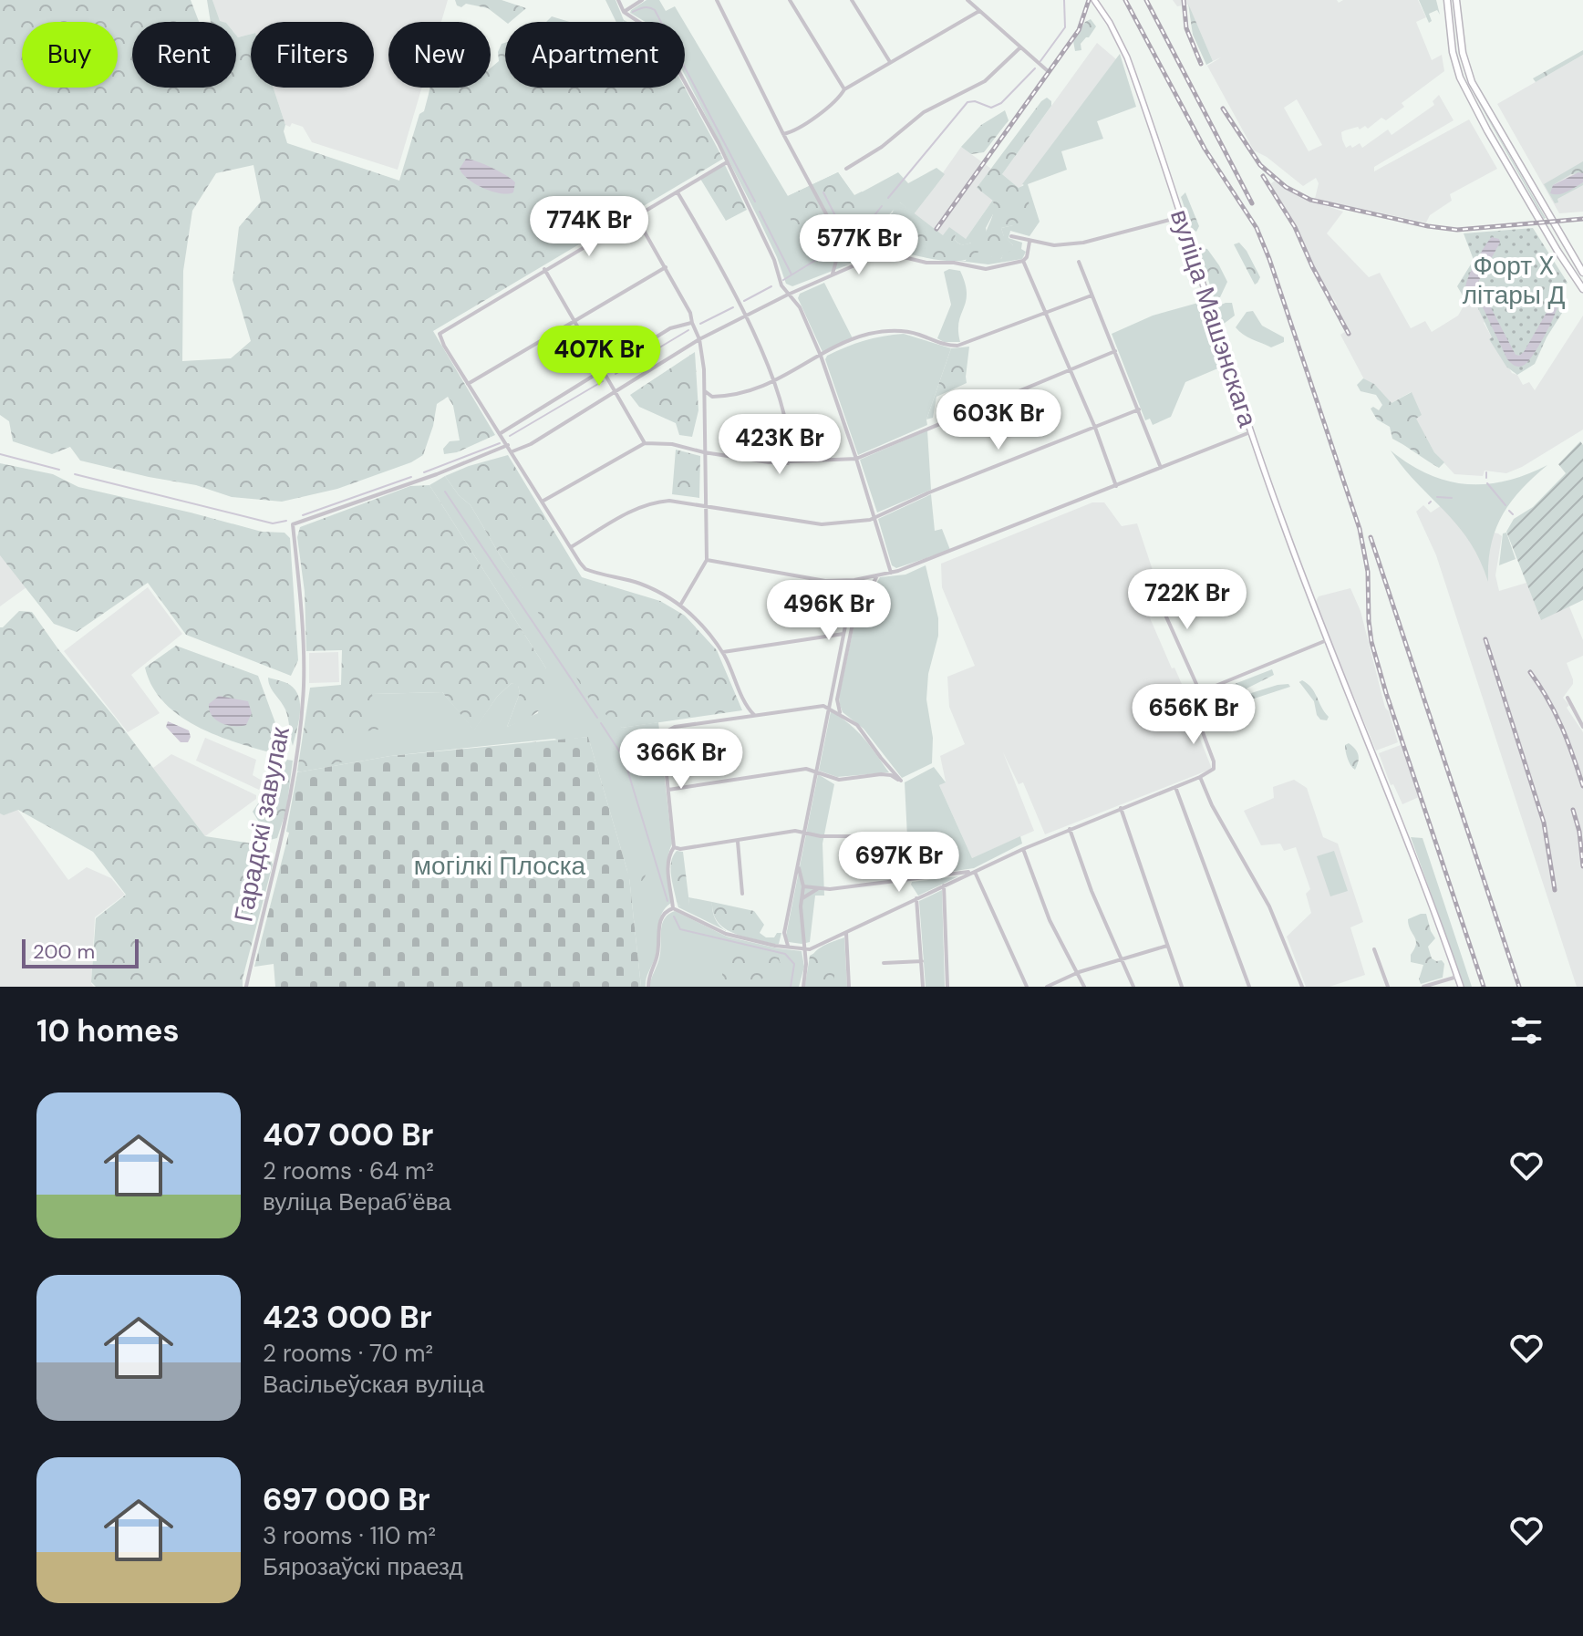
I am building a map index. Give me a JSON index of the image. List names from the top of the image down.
{
  "streets": {
    "main road": ["вуліца Машэнскага"],
    "street": ["Гарадскі завулак"]
  },
  "parks": ["Форт X літары Д", "могілкі Плоска"],
  "scale_bar": "200 m",
  "page": {
    "chip": [
      "Buy",
      "Rent",
      "Filters",
      "New",
      "Apartment"
    ],
    "price": [
      "774K Br",
      "577K Br",
      "407K Br",
      "603K Br",
      "423K Br",
      "722K Br",
      "496K Br",
      "656K Br",
      "366K Br",
      "697K Br"
    ],
    "scale": "200 m",
    "heading": "10 homes",
    "list": [
      {
        "name": "407 000 Br",
        "note": "2 rooms · 64 m² · вуліца Верабʼёва"
      },
      {
        "name": "423 000 Br",
        "note": "2 rooms · 70 m² · Васільеўская вуліца"
      },
      {
        "name": "697 000 Br",
        "note": "3 rooms · 110 m² · Бярозаўскі праезд"
      }
    ]
  }
}
